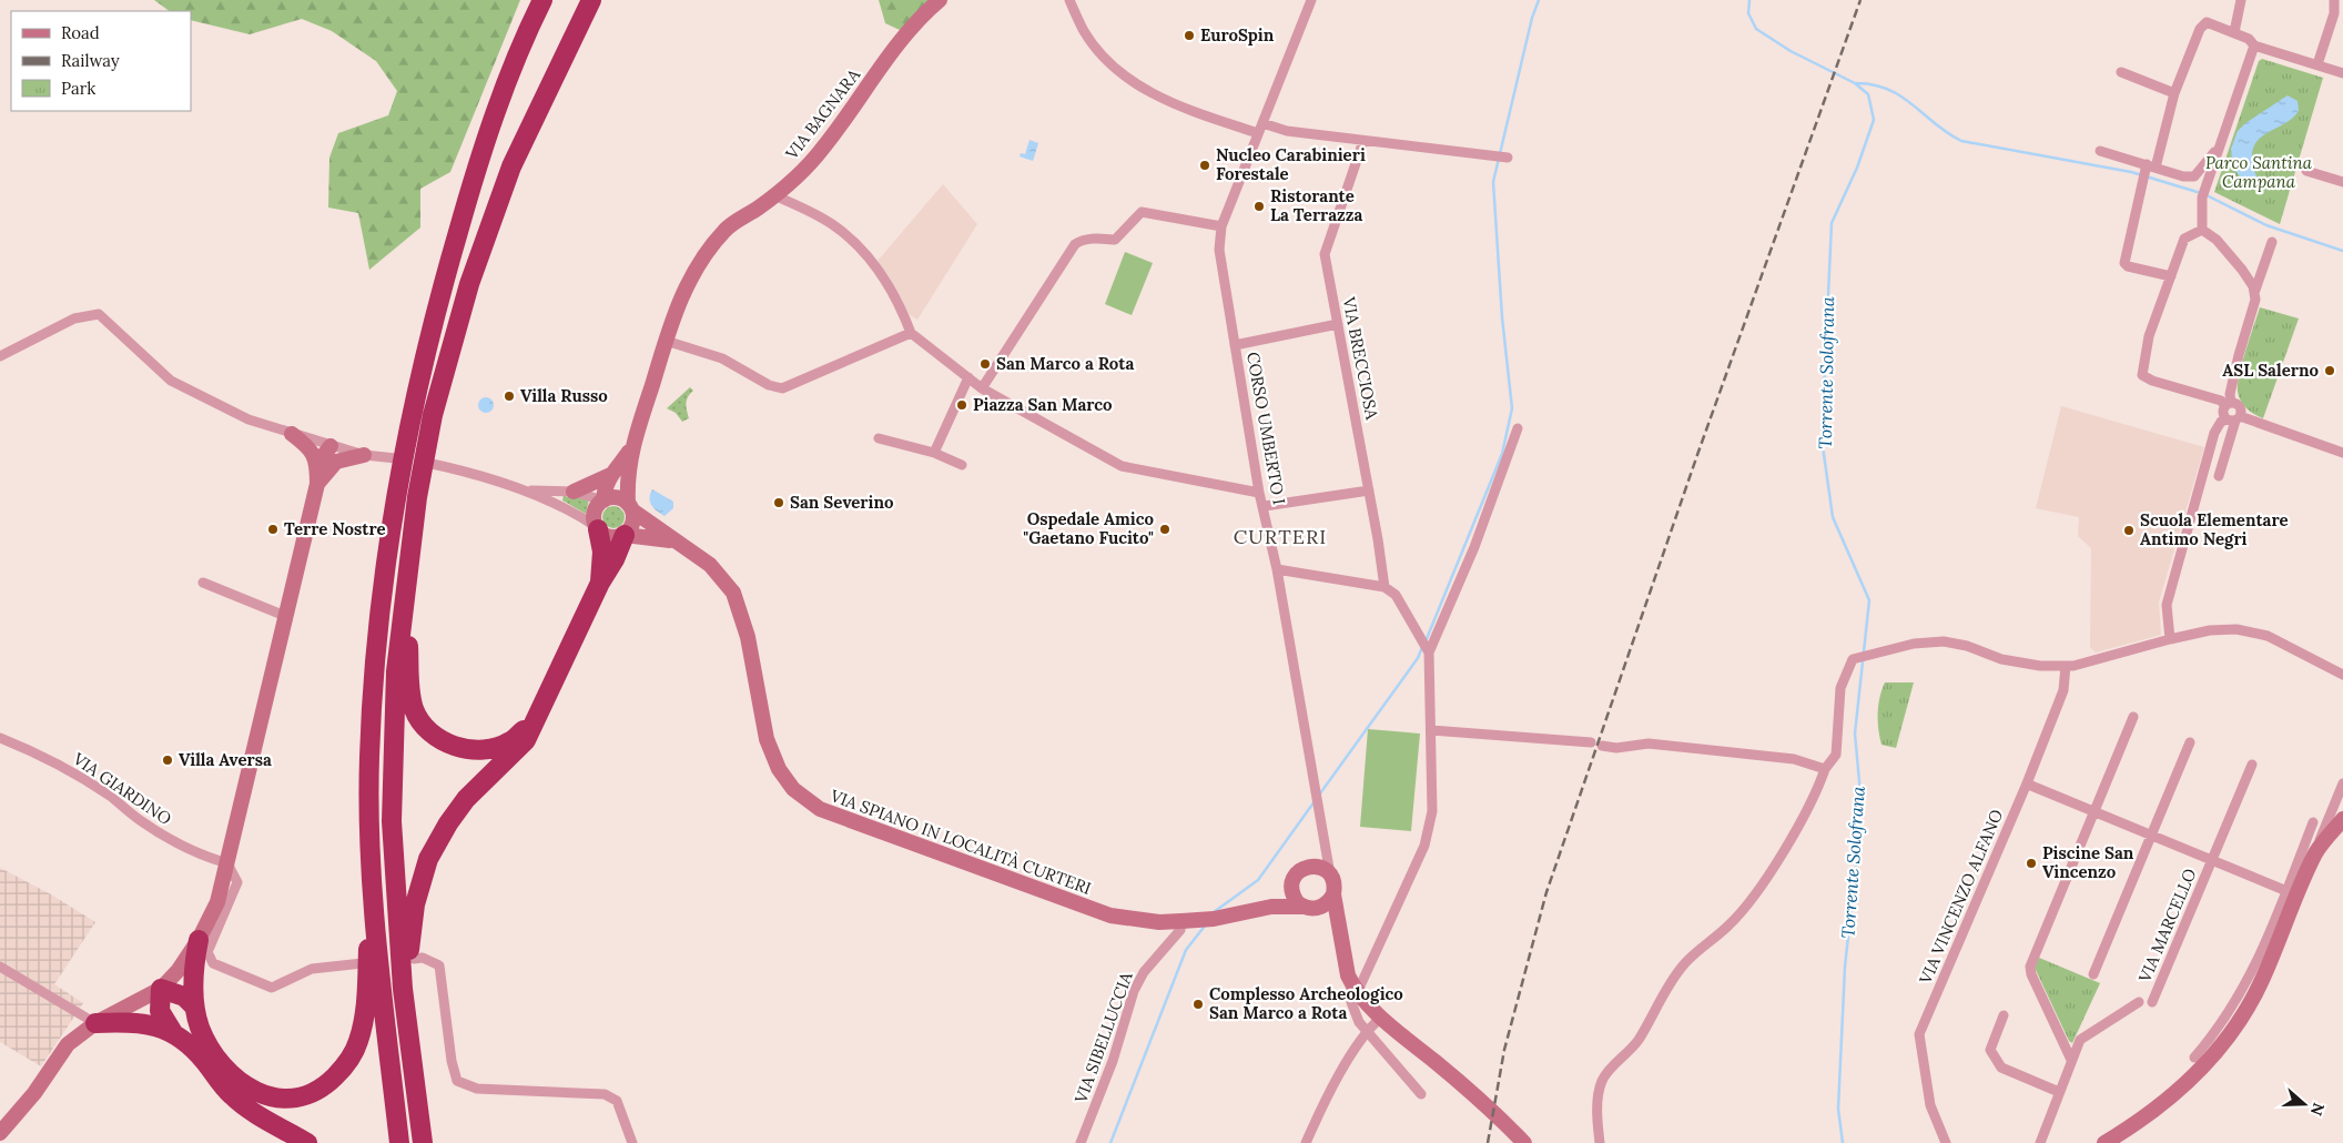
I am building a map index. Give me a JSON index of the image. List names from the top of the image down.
{
  "streets": {
    "main road": ["VIA BAGNARA", "VIA SPIANO IN LOCALITÀ CURTERI"],
    "street": [
      "VIA BRECCIOSA",
      "CORSO UMBERTO I",
      "VIA GIARDINO",
      "VIA VINCENZO ALFANO",
      "VIA MARCELLO",
      "VIA SIBELLUCCIA"
    ]
  },
  "crossings": [
    ["VIA BAGNARA", "VIA SPIANO IN LOCALITÀ CURTERI"],
    ["CORSO UMBERTO I", "VIA SPIANO IN LOCALITÀ CURTERI"],
    ["VIA SPIANO IN LOCALITÀ CURTERI", "VIA SIBELLUCCIA"]
  ],
  "districts": ["CURTERI"],
  "water": ["Torrente Solofrana"],
  "parks": ["Parco Santina Campana"],
  "places": [
    "EuroSpin",
    "Nucleo Carabinieri Forestale",
    "Ristorante La Terrazza",
    "San Marco a Rota",
    "ASL Salerno",
    "Villa Russo",
    "Piazza San Marco",
    "San Severino",
    "Terre Nostre",
    "Ospedale Amico \"Gaetano Fucito\"",
    "Scuola Elementare Antimo Negri",
    "Villa Aversa",
    "Piscine San Vincenzo",
    "Complesso Archeologico San Marco a Rota"
  ],
  "legend": ["Road", "Railway", "Park"],
  "north": "right"
}
